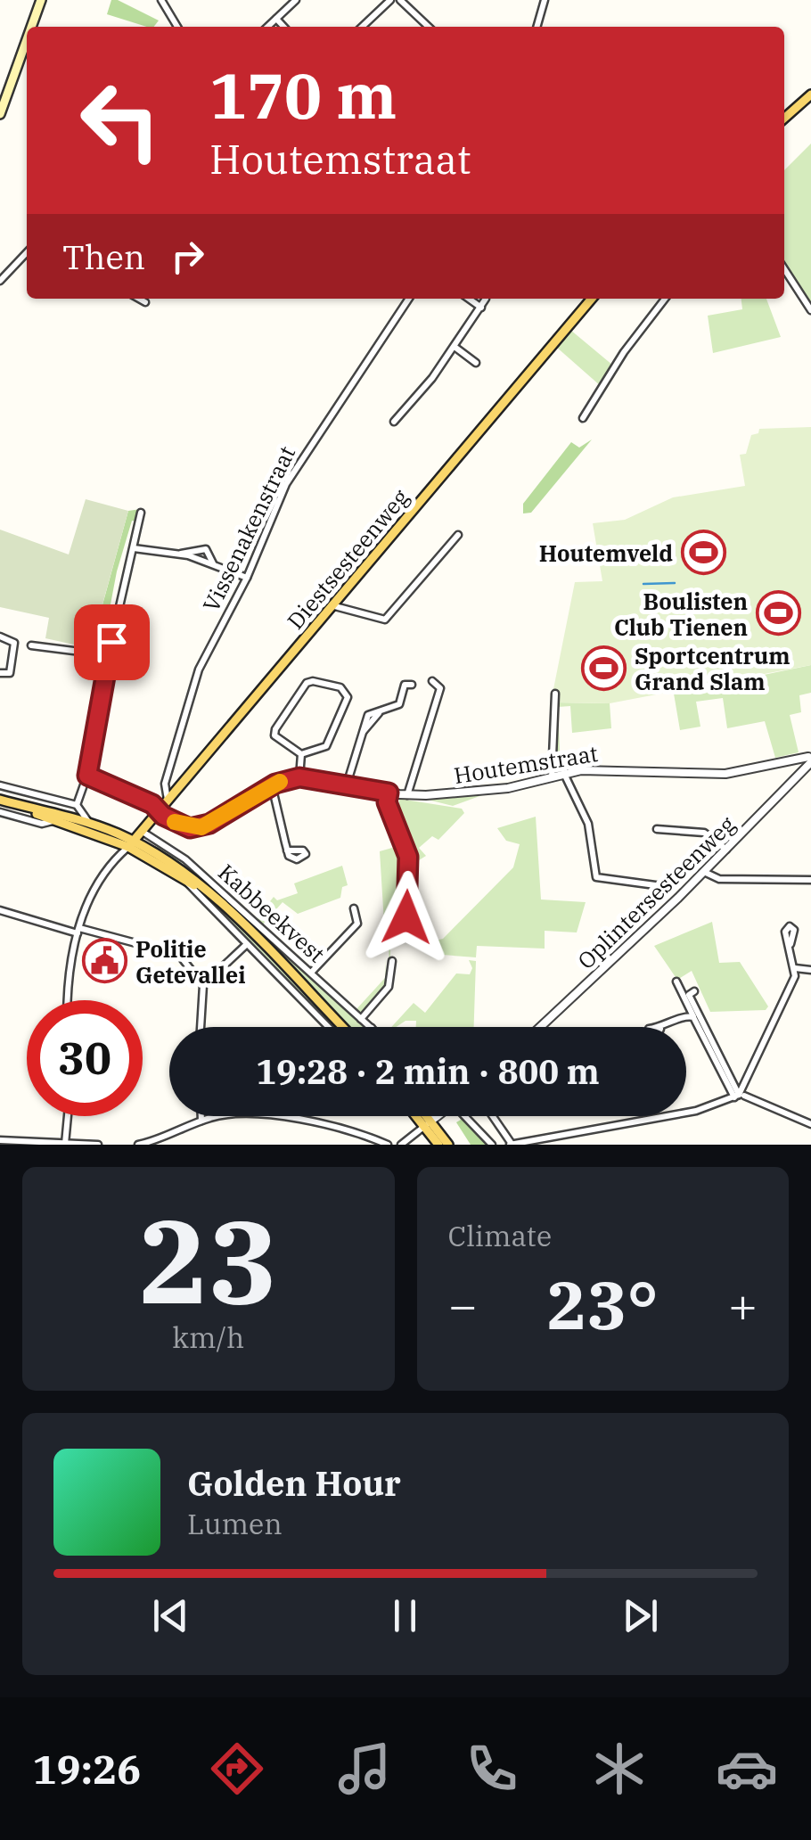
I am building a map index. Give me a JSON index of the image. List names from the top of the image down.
{
  "streets": {
    "main road": ["Diestsesteenweg", "Kabbeekvest"],
    "street": ["Vissenakenstraat", "Houtemstraat", "Oplintersesteenweg"]
  },
  "crossings": [
    ["Vissenakenstraat", "Diestsesteenweg"],
    ["Diestsesteenweg", "Houtemstraat"],
    ["Diestsesteenweg", "Kabbeekvest"],
    ["Houtemstraat", "Oplintersesteenweg"]
  ],
  "places": {
    "sports": ["Houtemveld", "Boulisten Club Tienen", "Sportcentrum Grand Slam"],
    "public building": ["Politie Getevallei"]
  },
  "page": {
    "turn": ["170 m", "Houtemstraat"],
    "then": "Then",
    "limit": "30",
    "trip": "19:28 · 2 min · 800 m",
    "tile": [
      ["23", "km/h"],
      "Climate"
    ],
    "heat": ["−", "23°", "+"],
    "song": ["Golden Hour", "Lumen"],
    "tabs": "19:26"
  }
}
